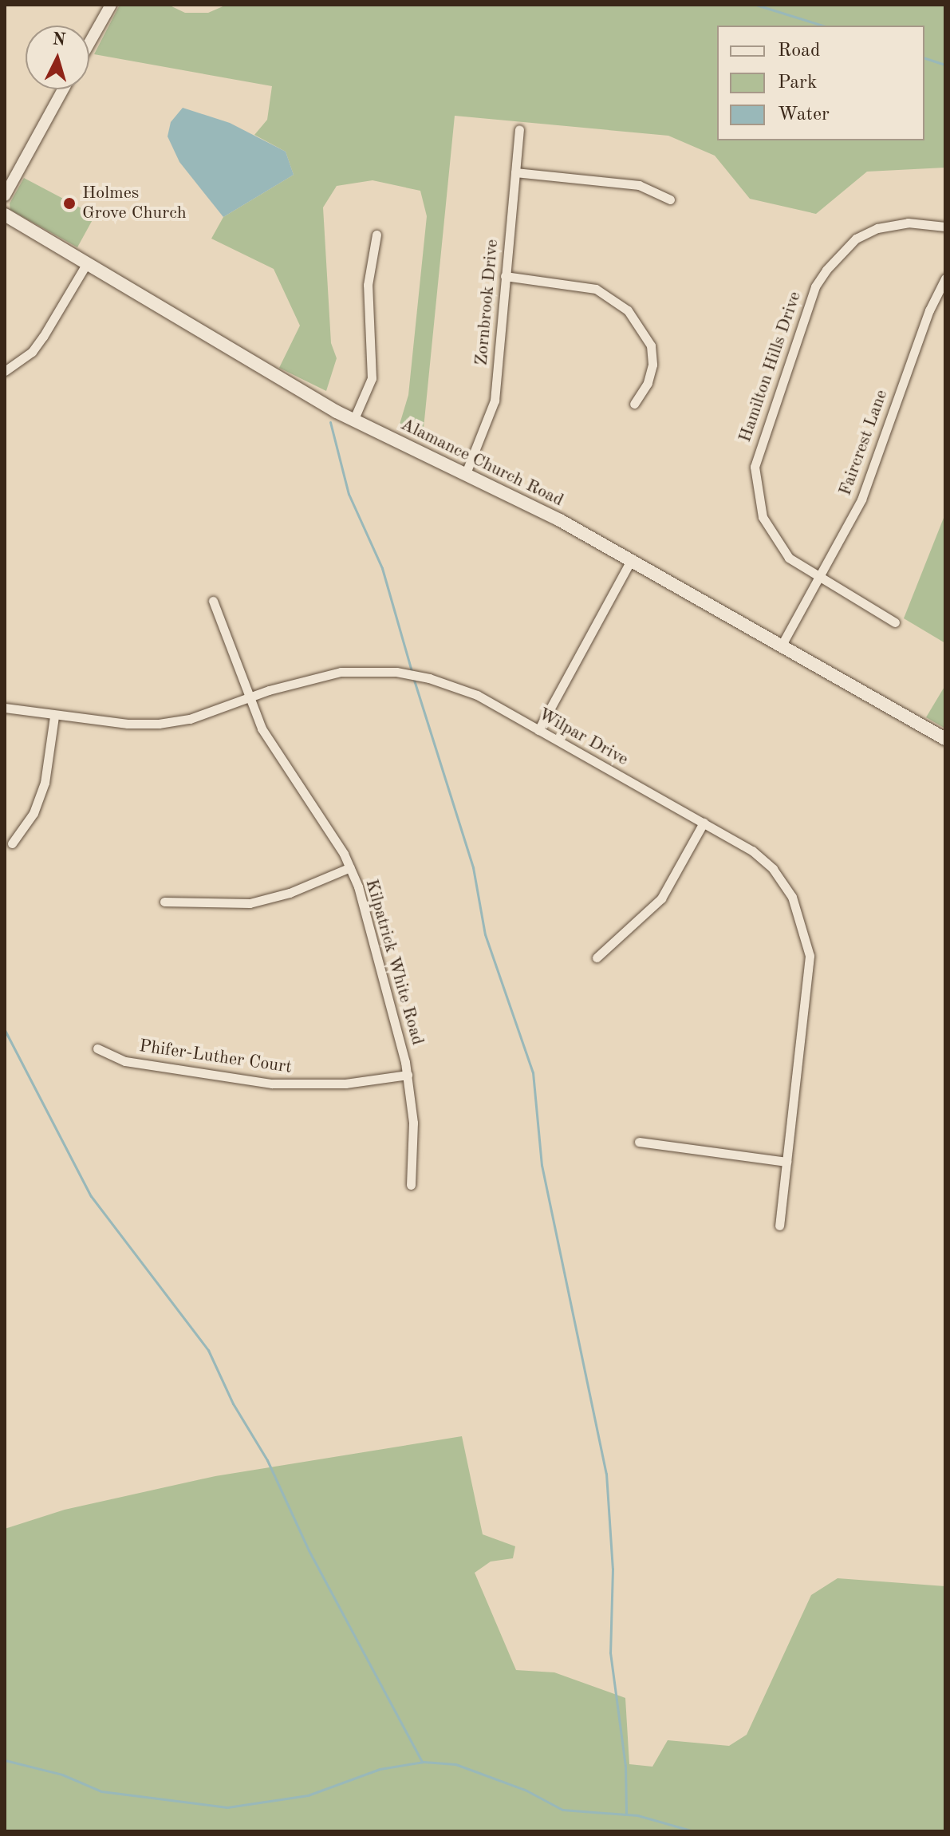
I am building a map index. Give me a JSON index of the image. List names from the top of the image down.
{
  "streets": {
    "main road": ["Alamance Church Road"],
    "street": [
      "Zornbrook Drive",
      "Hamilton Hills Drive",
      "Faircrest Lane",
      "Wilpar Drive",
      "Kilpatrick White Road",
      "Phifer-Luther Court"
    ]
  },
  "crossings": [
    ["Zornbrook Drive", "Alamance Church Road"],
    ["Hamilton Hills Drive", "Faircrest Lane"],
    ["Faircrest Lane", "Alamance Church Road"],
    ["Wilpar Drive", "Kilpatrick White Road"],
    ["Kilpatrick White Road", "Phifer-Luther Court"]
  ],
  "places": ["Holmes Grove Church"],
  "legend": ["Road", "Park", "Water"],
  "north": "top"
}
